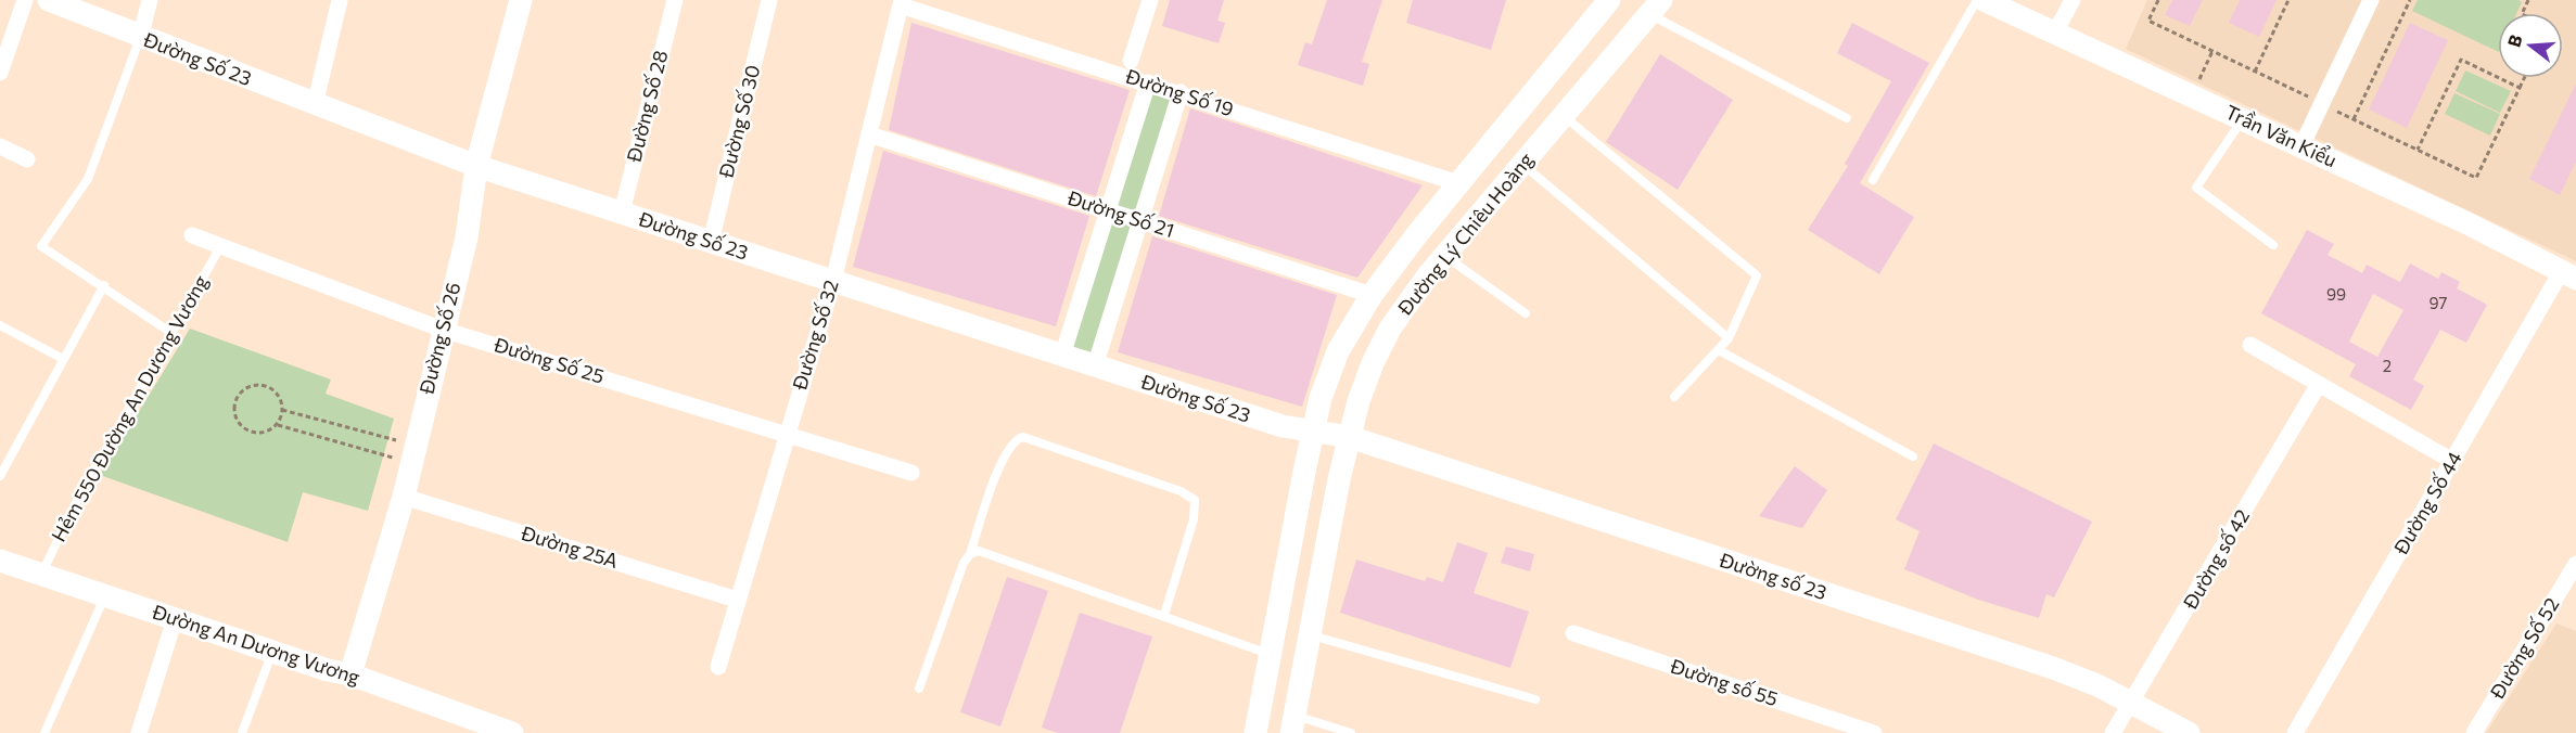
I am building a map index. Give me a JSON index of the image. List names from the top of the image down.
{
  "streets": {
    "street": [
      "Đường Số 23",
      "Đường Số 19",
      "Đường Số 28",
      "Đường Số 30",
      "Trần Văn Kiểu",
      "Đường Số 21",
      "Đường Lý Chiêu Hoàng",
      "Đường Số 32",
      "Đường Số 26",
      "Đường Số 25",
      "Đường Số 44",
      "Đường 25A",
      "Đường số 42",
      "Đường số 23",
      "Đường An Dương Vương",
      "Đường Số 52",
      "Đường số 55"
    ],
    "lane": ["Hẻm 550 Đường An Dương Vương"]
  },
  "crossings": [
    ["Đường Số 23", "Đường Số 28"],
    ["Đường Số 23", "Đường Số 30"],
    ["Đường Số 23", "Đường Lý Chiêu Hoàng"],
    ["Đường Số 23", "Đường Số 32"],
    ["Đường Số 23", "Đường Số 26"],
    ["Đường Số 23", "Đường số 23"],
    ["Đường Số 19", "Đường Lý Chiêu Hoàng"],
    ["Đường Số 19", "Đường Số 32"],
    ["Trần Văn Kiểu", "Đường Số 44"],
    ["Đường Số 21", "Đường Lý Chiêu Hoàng"],
    ["Đường Số 21", "Đường Số 32"],
    ["Đường Lý Chiêu Hoàng", "Đường số 23"],
    ["Đường Số 32", "Đường Số 25"],
    ["Đường Số 32", "Đường 25A"],
    ["Đường Số 26", "Đường Số 25"],
    ["Đường Số 26", "Đường 25A"],
    ["Đường Số 26", "Đường An Dương Vương"],
    ["Đường Số 25", "Hẻm 550 Đường An Dương Vương"],
    ["Hẻm 550 Đường An Dương Vương", "Đường An Dương Vương"],
    ["Đường số 42", "Đường số 23"]
  ],
  "house_numbers": ["99", "97", "2"],
  "north": "left"
}
